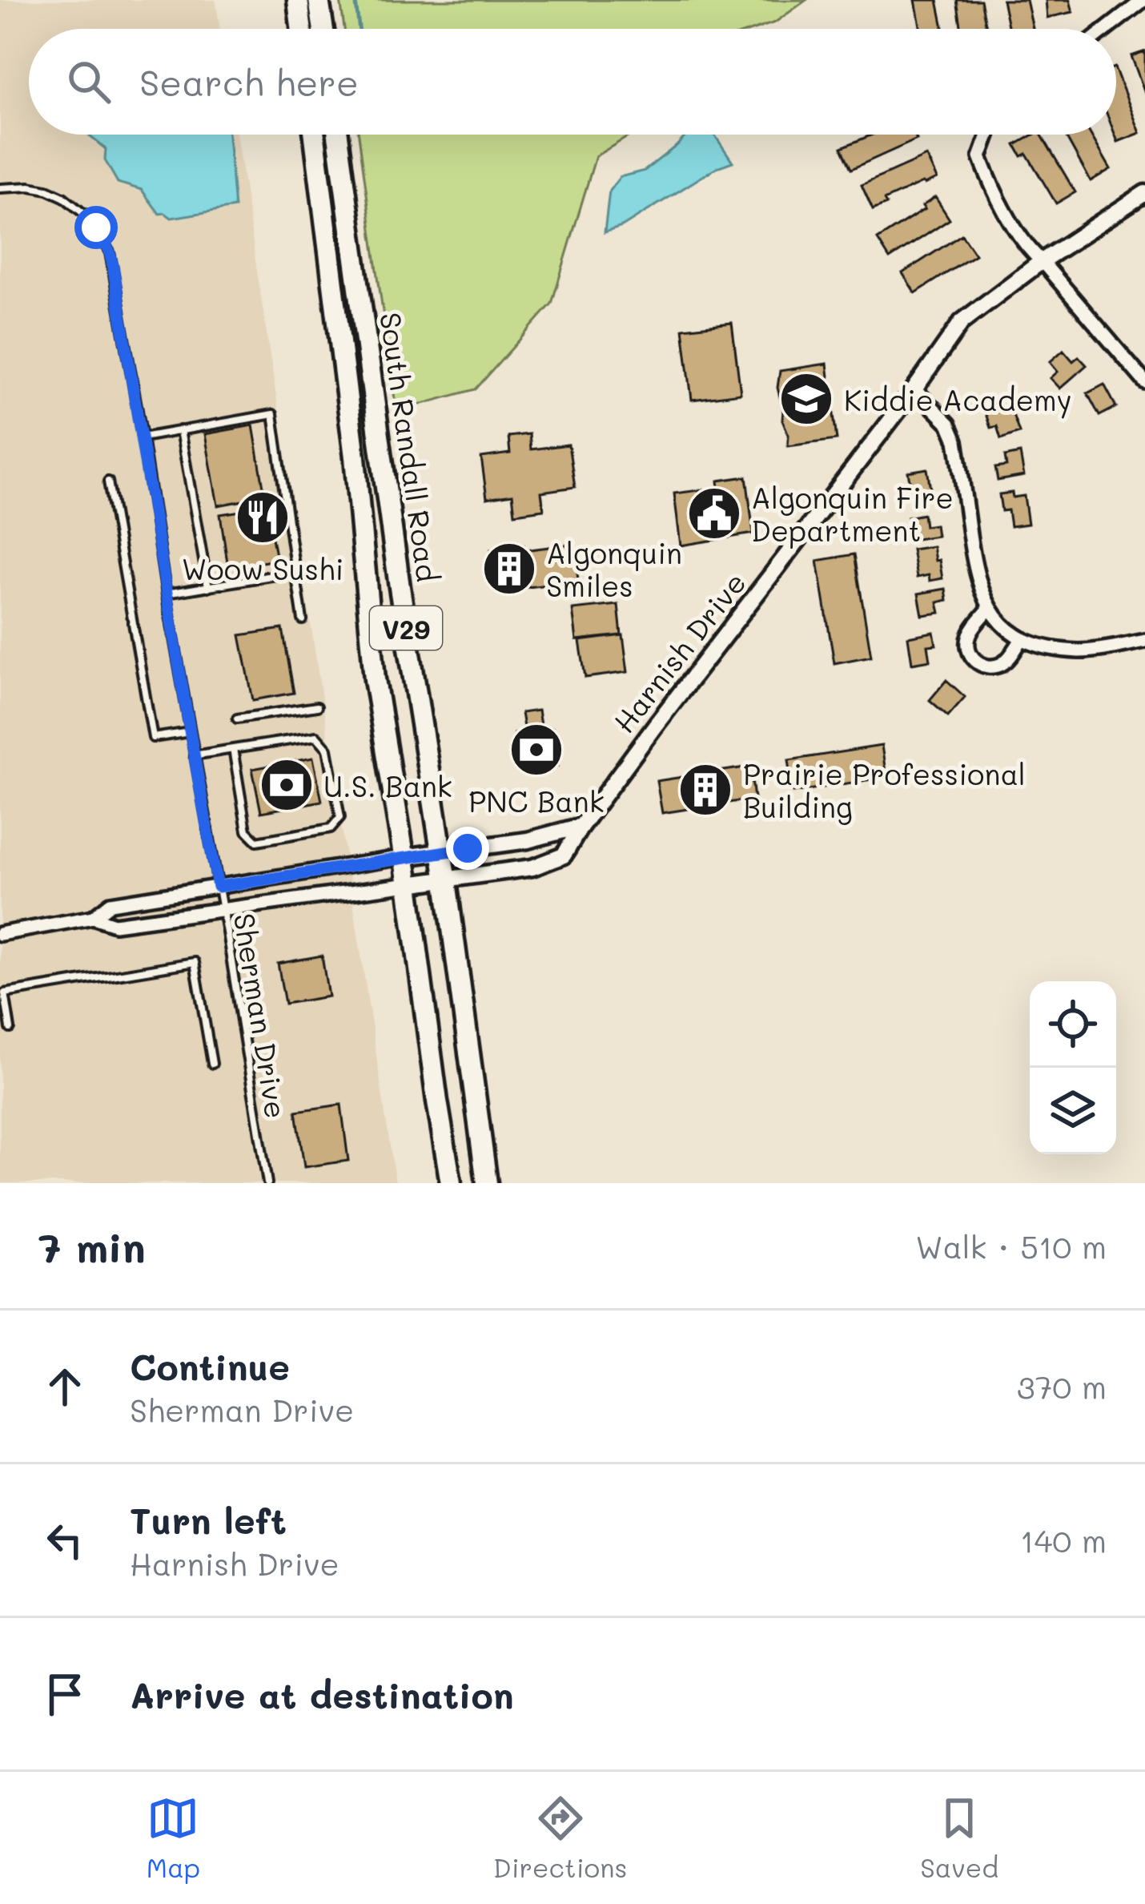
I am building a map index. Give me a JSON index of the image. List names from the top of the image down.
{
  "streets": {
    "main road": ["South Randall Road", "V29"],
    "street": ["Harnish Drive"],
    "lane": ["Sherman Drive"]
  },
  "crossings": [
    ["South Randall Road", "Harnish Drive"],
    ["Harnish Drive", "Sherman Drive"]
  ],
  "places": {
    "school or university": ["Kiddie Academy"],
    "public building": ["Algonquin Fire Department"],
    "restaurant": ["Woow Sushi"],
    "building": ["Algonquin Smiles", "Prairie Professional Building"],
    "bank": ["PNC Bank", "U.S. Bank"]
  },
  "page": {
    "search": "Search here",
    "heading": ["7 min", "Walk · 510 m"],
    "list": [
      ["Continue", "Sherman Drive", "370 m"],
      ["Turn left", "Harnish Drive", "140 m"],
      "Arrive at destination"
    ],
    "nav": ["Map", "Directions", "Saved"]
  }
}
